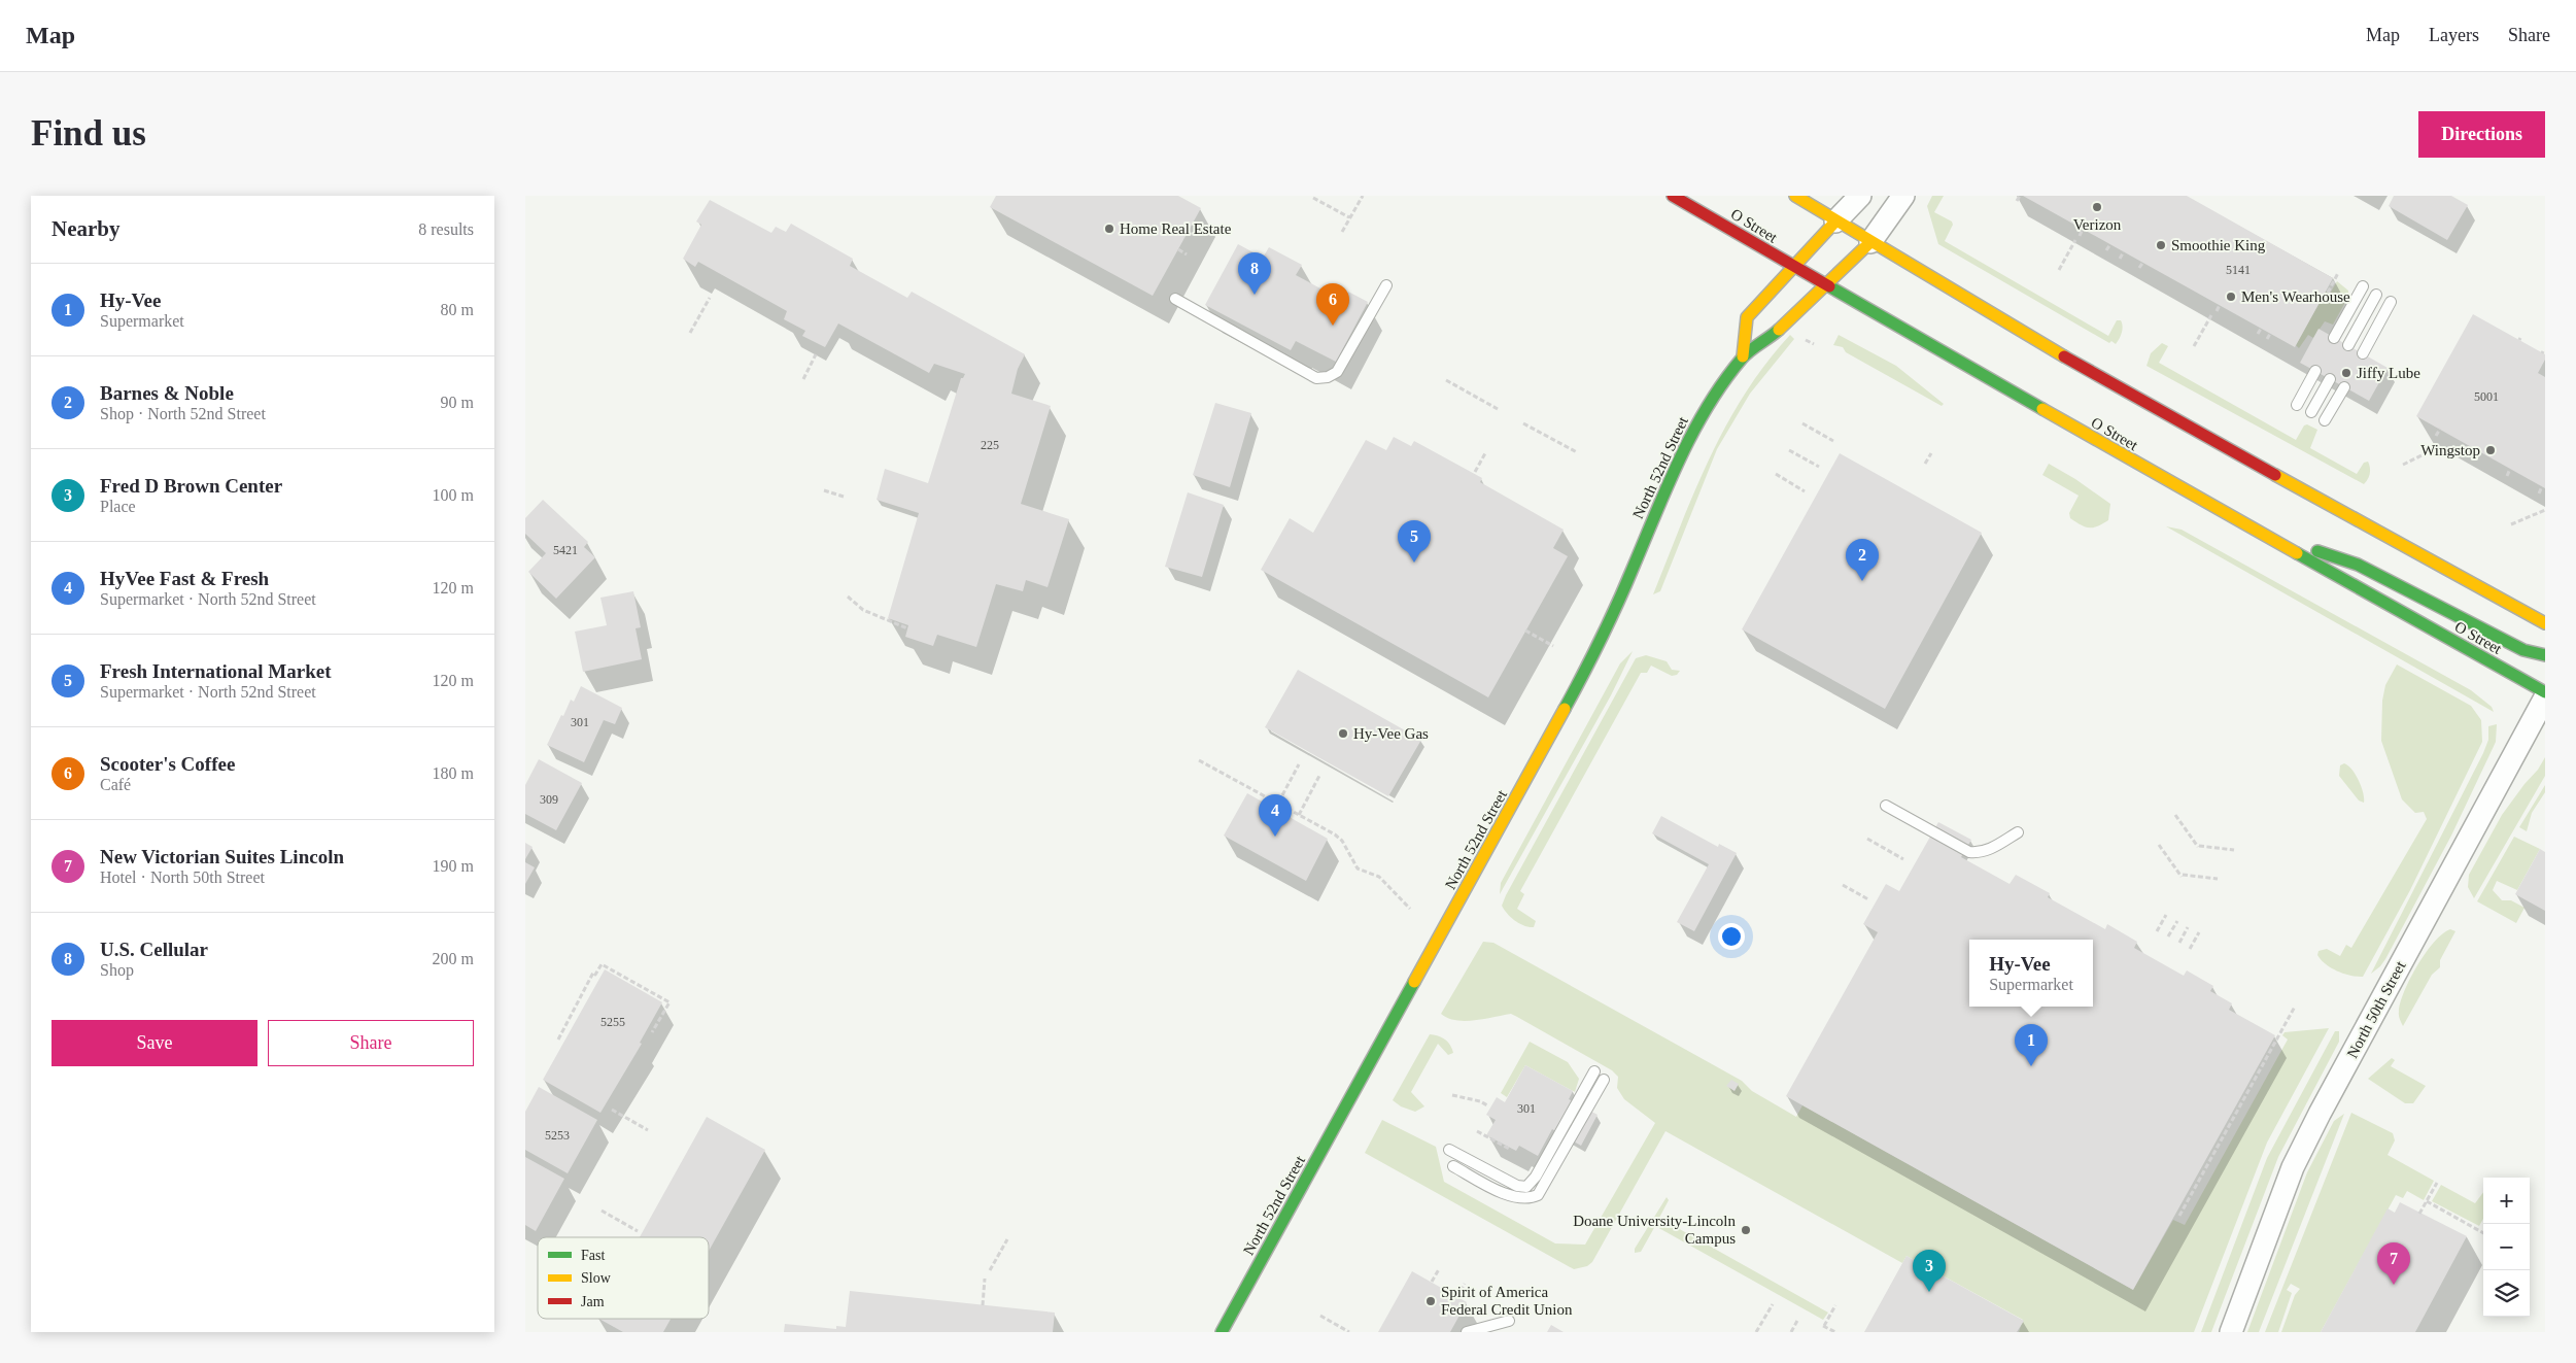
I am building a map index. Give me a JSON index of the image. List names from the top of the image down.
{
  "streets": {
    "main road": ["O Street", "North 52nd Street"],
    "street": ["North 50th Street"]
  },
  "crossings": [
    ["O Street", "North 52nd Street"]
  ],
  "places": [
    "Verizon",
    "Home Real Estate",
    "Smoothie King",
    "Men's Wearhouse",
    "Jiffy Lube",
    "Wingstop",
    "Hy-Vee Gas",
    "Doane University-Lincoln Campus",
    "Spirit of America Federal Credit Union"
  ],
  "house_numbers": [
    "5141",
    "5001",
    "225",
    "5421",
    "301",
    "309",
    "5255",
    "301",
    "5253"
  ],
  "legend": ["Fast", "Slow", "Jam"],
  "page": {
    "header": "Map",
    "nav": ["Map", "Layers", "Share"],
    "buttons": [
      "Directions",
      ["Save", "Share"]
    ],
    "title": "Find us",
    "heading": ["Nearby", "8 results"],
    "pins": [
      "8",
      "6",
      "5",
      "2",
      "4",
      "1",
      "7",
      "3"
    ],
    "list": [
      {
        "mark": "1",
        "name": "Hy-Vee",
        "note": "Supermarket",
        "value": "80 m"
      },
      {
        "mark": "2",
        "name": "Barnes & Noble",
        "note": "Shop · North 52nd Street",
        "value": "90 m"
      },
      {
        "mark": "3",
        "name": "Fred D Brown Center",
        "note": "Place",
        "value": "100 m"
      },
      {
        "mark": "4",
        "name": "HyVee Fast & Fresh",
        "note": "Supermarket · North 52nd Street",
        "value": "120 m"
      },
      {
        "mark": "5",
        "name": "Fresh International Market",
        "note": "Supermarket · North 52nd Street",
        "value": "120 m"
      },
      {
        "mark": "6",
        "name": "Scooter's Coffee",
        "note": "Café",
        "value": "180 m"
      },
      {
        "mark": "7",
        "name": "New Victorian Suites Lincoln",
        "note": "Hotel · North 50th Street",
        "value": "190 m"
      },
      {
        "mark": "8",
        "name": "U.S. Cellular",
        "note": "Shop",
        "value": "200 m"
      }
    ],
    "popup": ["Hy-Vee", "Supermarket"],
    "map_buttons": ["+", "−"]
  }
}
